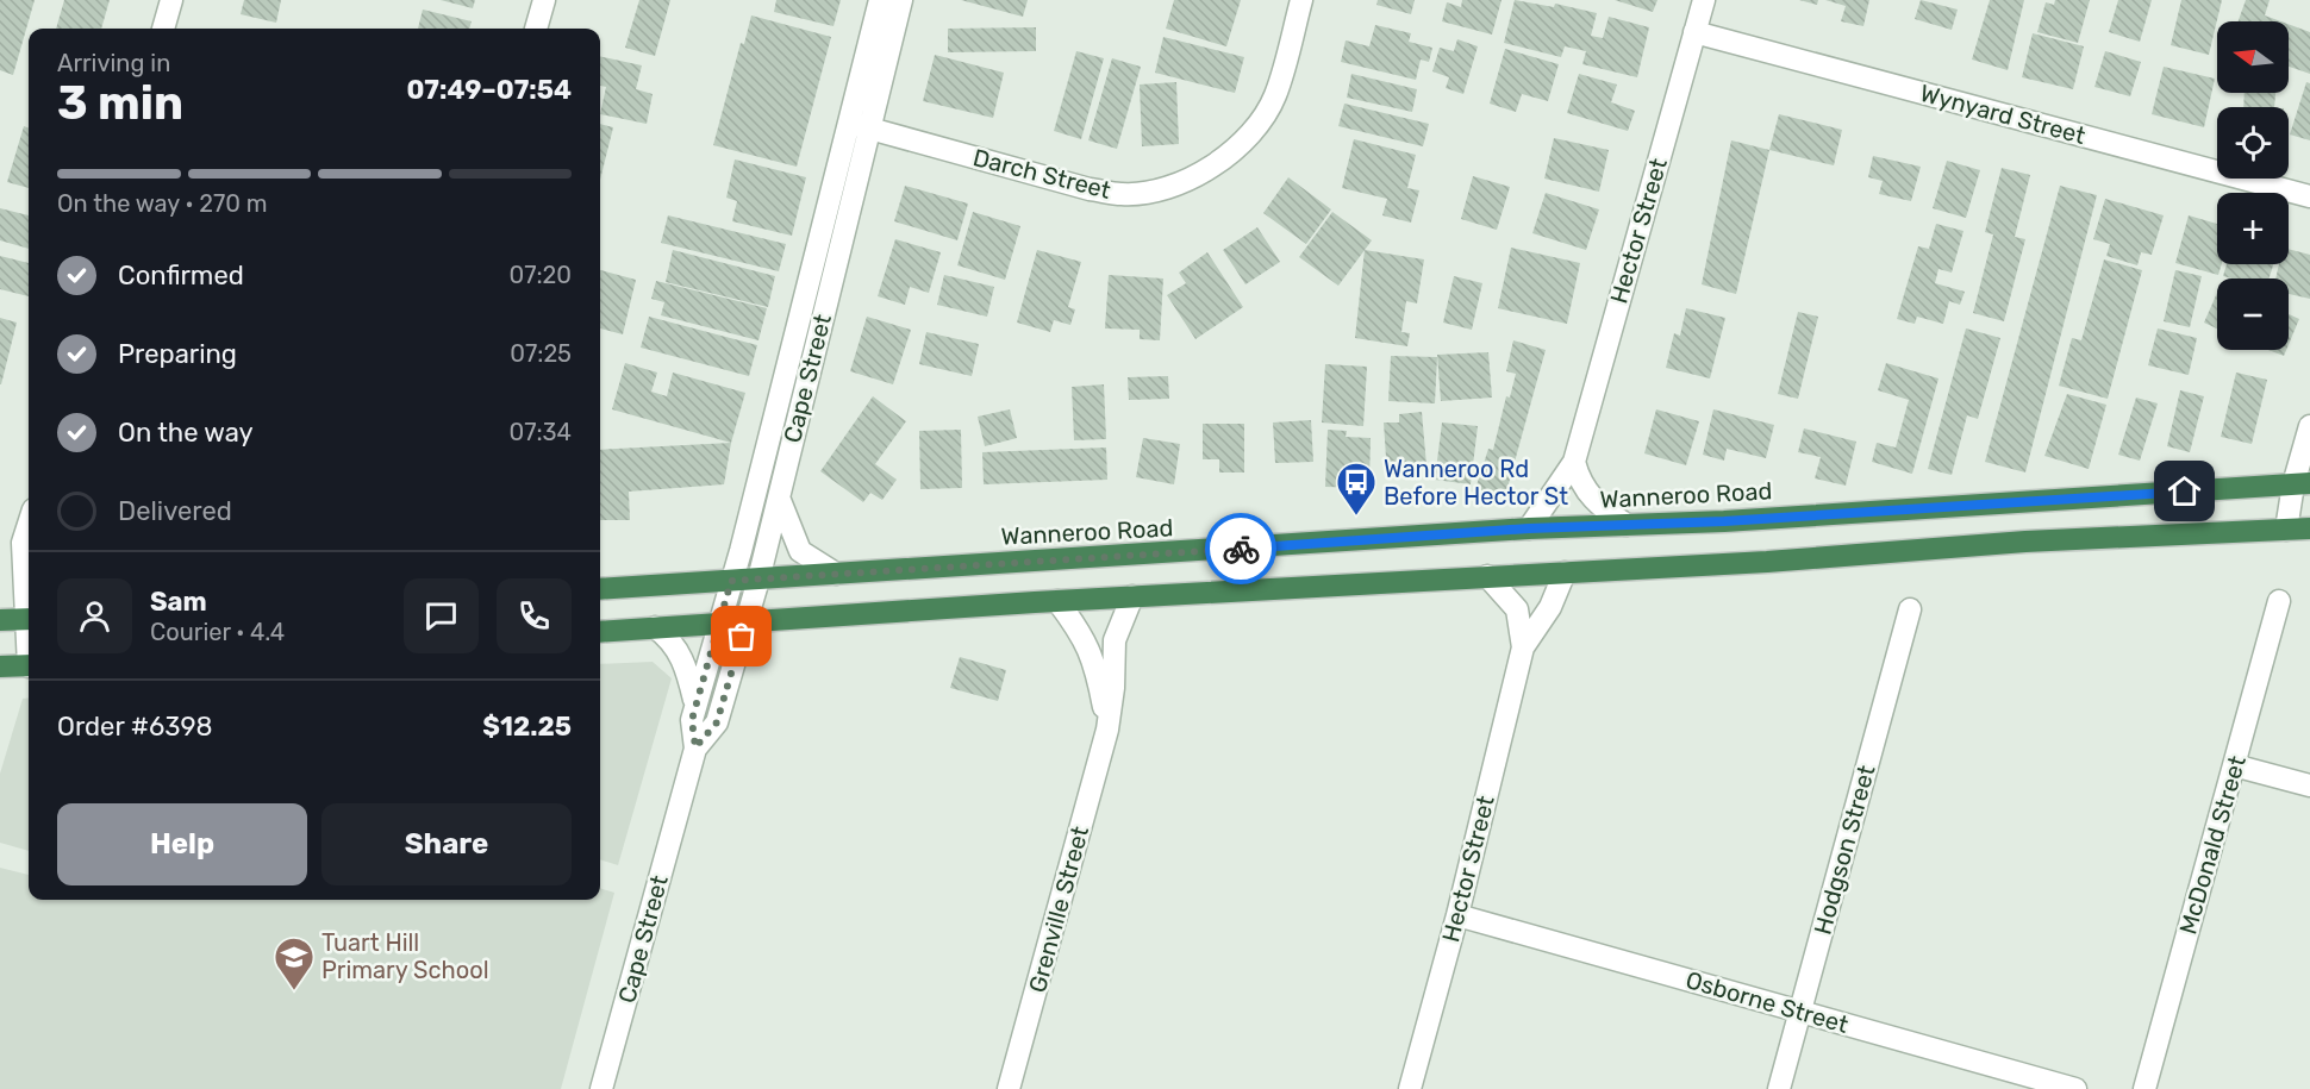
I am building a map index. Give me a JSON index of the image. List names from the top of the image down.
{
  "streets": {
    "highway": ["Wanneroo Road"],
    "street": [
      "Wynyard Street",
      "Darch Street",
      "Hector Street",
      "Cape Street",
      "McDonald Street",
      "Hodgson Street",
      "Grenville Street",
      "Osborne Street"
    ]
  },
  "crossings": [
    ["Wynyard Street", "Hector Street"],
    ["Darch Street", "Cape Street"],
    ["Hector Street", "Wanneroo Road"],
    ["Hector Street", "Osborne Street"],
    ["Cape Street", "Wanneroo Road"],
    ["Hodgson Street", "Osborne Street"]
  ],
  "places": {
    "bus stop": ["Wanneroo Rd Before Hector St"],
    "school or university": ["Tuart Hill Primary School"]
  },
  "north": "left",
  "page": {
    "map_buttons": ["+", "−"],
    "heading": ["3 min", "Arriving in", "07:49–07:54"],
    "panel": [
      "Sam",
      "Courier · 4.4",
      "Order #6398",
      "$12.25"
    ],
    "bar": "On the way · 270 m",
    "list": [
      ["Confirmed", "07:20"],
      ["Preparing", "07:25"],
      ["On the way", "07:34"],
      "Delivered"
    ],
    "buttons": ["Help", "Share"]
  }
}
